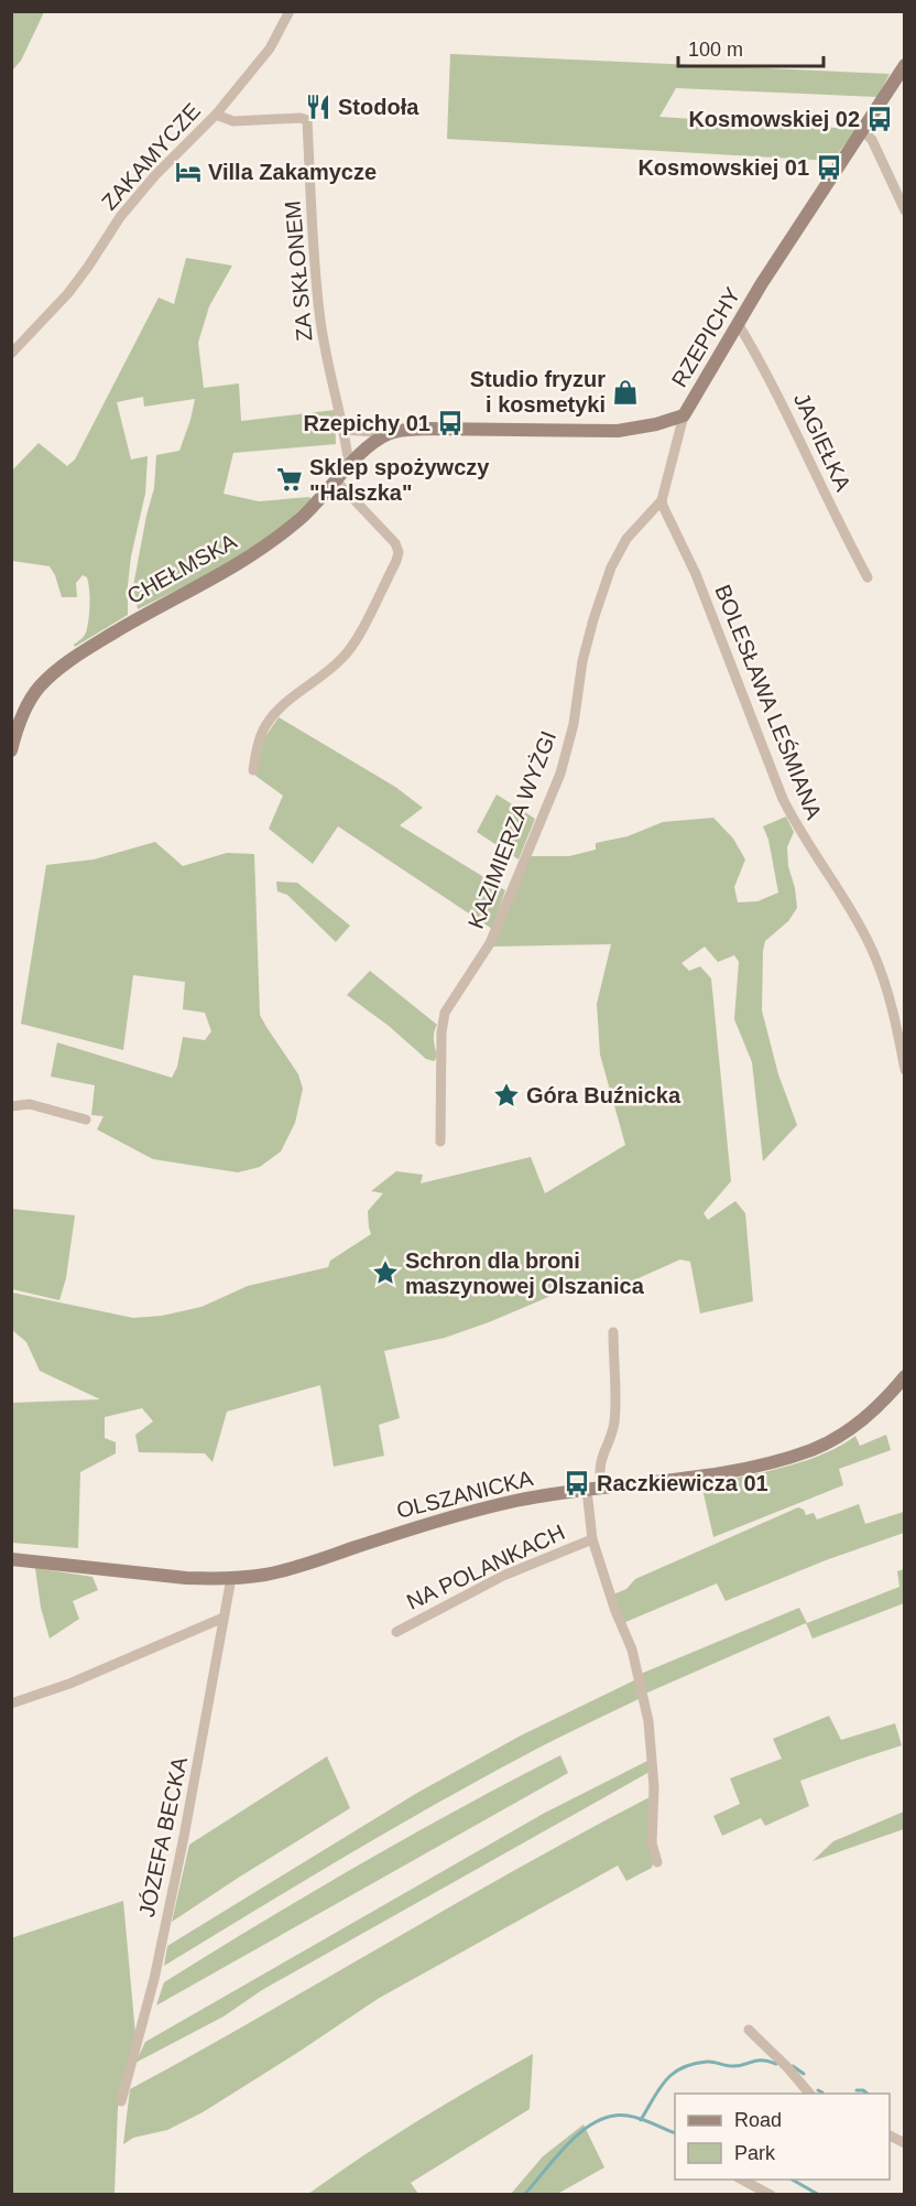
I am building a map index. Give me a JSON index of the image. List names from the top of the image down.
{
  "streets": {
    "street": [
      "ZAKAMYCZE",
      "ZA SKŁONEM",
      "RZEPICHY",
      "JAGIEŁKA",
      "CHEŁMSKA",
      "BOLESŁAWA LEŚMIANA",
      "KAZIMIERZA WYŻGI",
      "OLSZANICKA",
      "NA POLANKACH",
      "JÓZEFA BECKA"
    ]
  },
  "crossings": [
    ["ZAKAMYCZE", "ZA SKŁONEM"],
    ["ZA SKŁONEM", "CHEŁMSKA"],
    ["RZEPICHY", "JAGIEŁKA"],
    ["RZEPICHY", "CHEŁMSKA"],
    ["BOLESŁAWA LEŚMIANA", "KAZIMIERZA WYŻGI"],
    ["OLSZANICKA", "JÓZEFA BECKA"]
  ],
  "places": {
    "restaurant": ["Stodoła"],
    "bus stop": [
      "Kosmowskiej 02",
      "Kosmowskiej 01",
      "Rzepichy 01",
      "Raczkiewicza 01"
    ],
    "hotel": ["Villa Zakamycze"],
    "shop": ["Studio fryzur i kosmetyki"],
    "supermarket": ["Sklep spożywczy \"Halszka\""],
    "place": ["Góra Buźnicka", "Schron dla broni maszynowej Olszanica"]
  },
  "legend": ["Road", "Park"],
  "scale_bar": "100 m"
}
